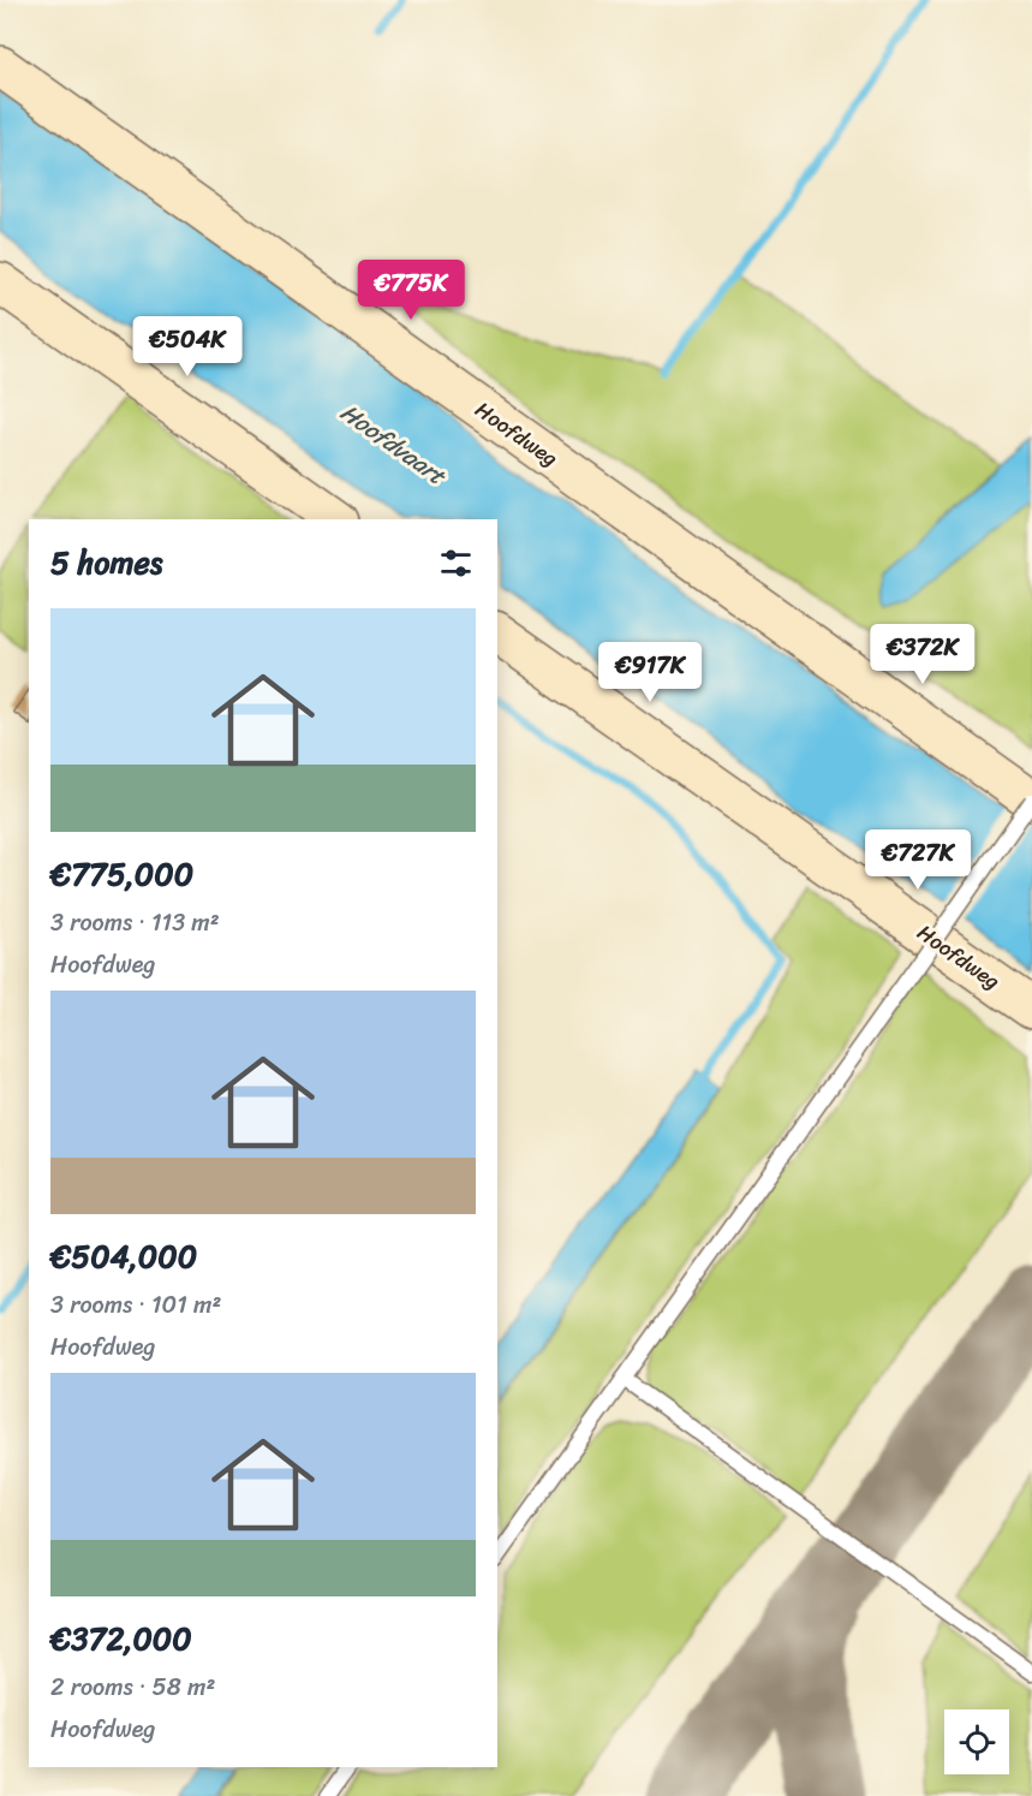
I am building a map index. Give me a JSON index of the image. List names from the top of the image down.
{
  "streets": {
    "main road": ["Hoofdweg"]
  },
  "water": ["Hoofdvaart"],
  "page": {
    "price": [
      "€775K",
      "€504K",
      "€372K",
      "€917K",
      "€727K"
    ],
    "heading": "5 homes",
    "list": [
      {
        "name": "€775,000",
        "note": "3 rooms · 113 m² · Hoofdweg"
      },
      {
        "name": "€504,000",
        "note": "3 rooms · 101 m² · Hoofdweg"
      },
      {
        "name": "€372,000",
        "note": "2 rooms · 58 m² · Hoofdweg"
      }
    ]
  }
}
